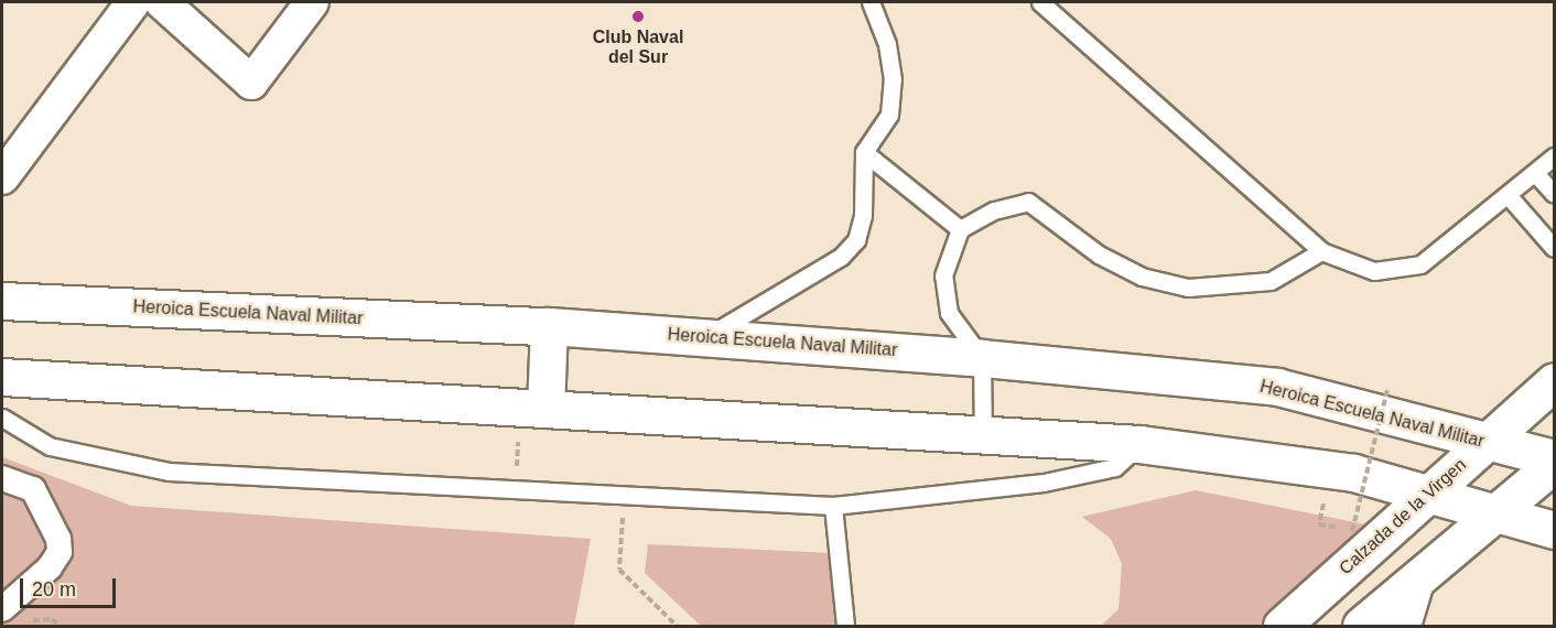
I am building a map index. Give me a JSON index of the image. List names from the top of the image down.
{
  "streets": {
    "main road": ["Heroica Escuela Naval Militar", "Calzada de la Virgen"]
  },
  "crossings": [
    ["Heroica Escuela Naval Militar", "Calzada de la Virgen"]
  ],
  "places": ["Club Naval del Sur"],
  "scale_bar": "20 m"
}
